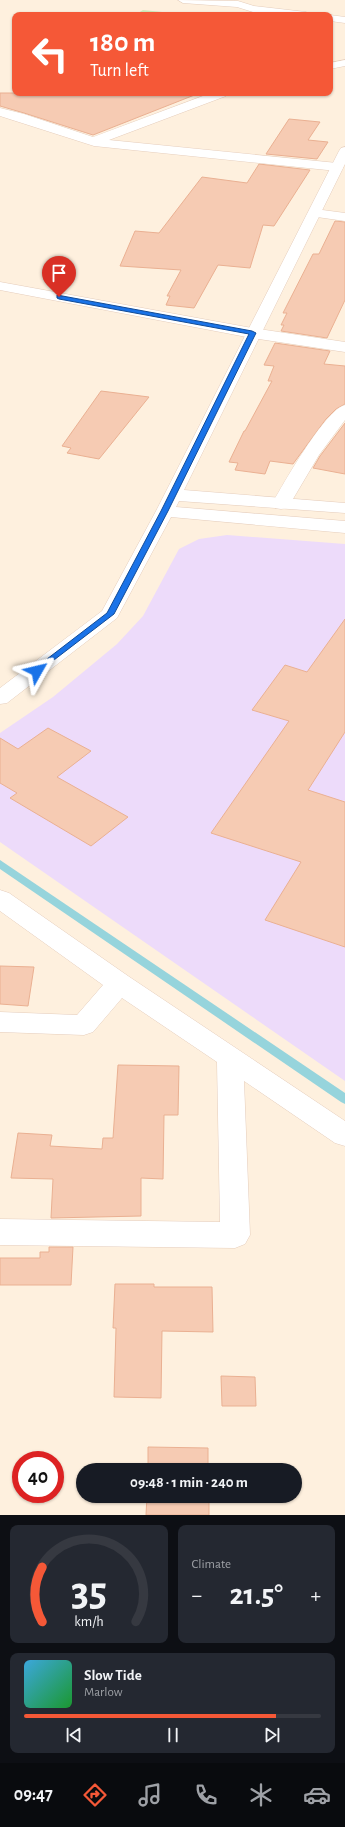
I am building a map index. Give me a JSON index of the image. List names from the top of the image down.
{
  "page": {
    "turn": ["180 m", "Turn left"],
    "limit": "40",
    "trip": "09:48 · 1 min · 240 m",
    "tile": "Climate",
    "heat": ["−", "21.5°", "+"],
    "song": ["Slow Tide", "Marlow"],
    "tabs": "09:47",
    "gauge": ["35", "km/h"]
  }
}
